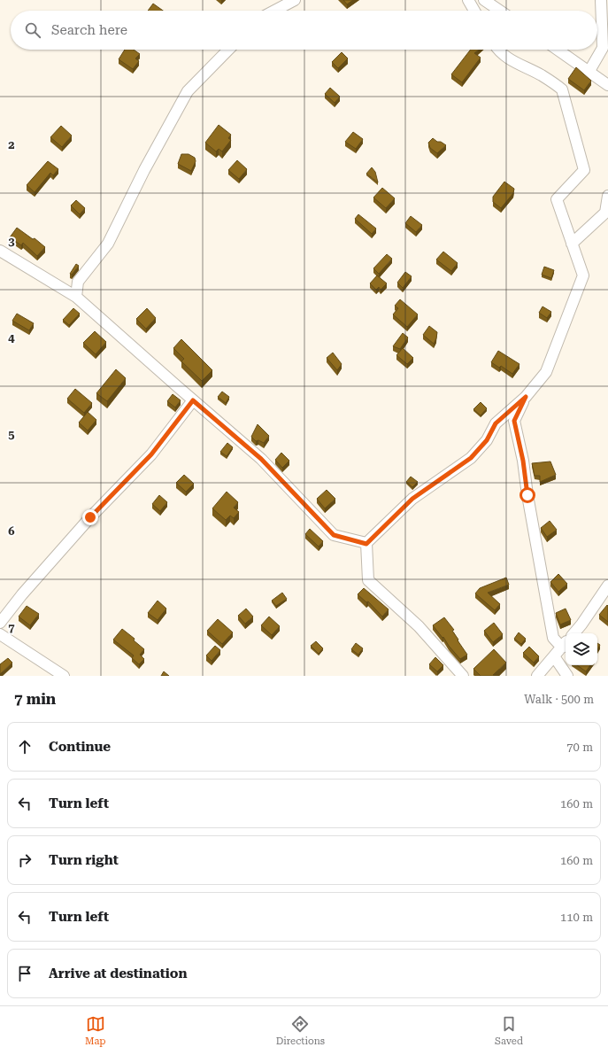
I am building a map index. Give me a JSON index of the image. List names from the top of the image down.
{
  "page": {
    "search": "Search here",
    "heading": ["7 min", "Walk · 500 m"],
    "list": [
      ["Continue", "70 m"],
      ["Turn left", "160 m"],
      ["Turn right", "160 m"],
      ["Turn left", "110 m"],
      "Arrive at destination"
    ],
    "nav": ["Map", "Directions", "Saved"]
  },
  "grid": {
    "rows": [
      "2",
      "3",
      "4",
      "5",
      "6",
      "7"
    ]
  }
}
